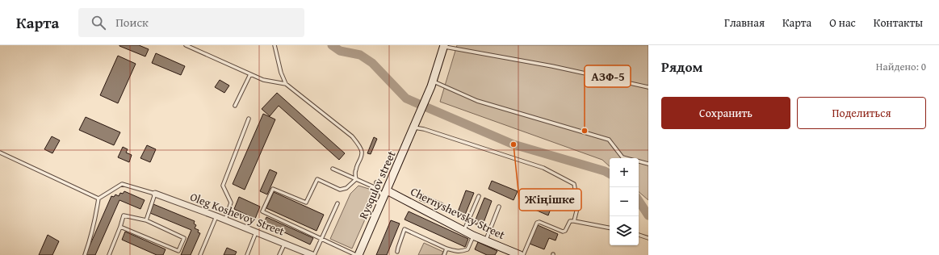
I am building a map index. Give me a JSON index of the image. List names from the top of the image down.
{
  "streets": {
    "street": ["Rysqulov street", "Chernyshevsky Street", "Oleg Koshevoy Street"]
  },
  "crossings": [
    ["Rysqulov street", "Chernyshevsky Street"]
  ],
  "places": ["АЗФ-5", "Жіңішке"],
  "page": {
    "header": "Карта",
    "search": "Поиск",
    "nav": [
      "Главная",
      "Карта",
      "О нас",
      "Контакты"
    ],
    "heading": ["Рядом", "Найдено: 0"],
    "buttons": ["Сохранить", "Поделиться"],
    "map_buttons": ["+", "−"]
  }
}
